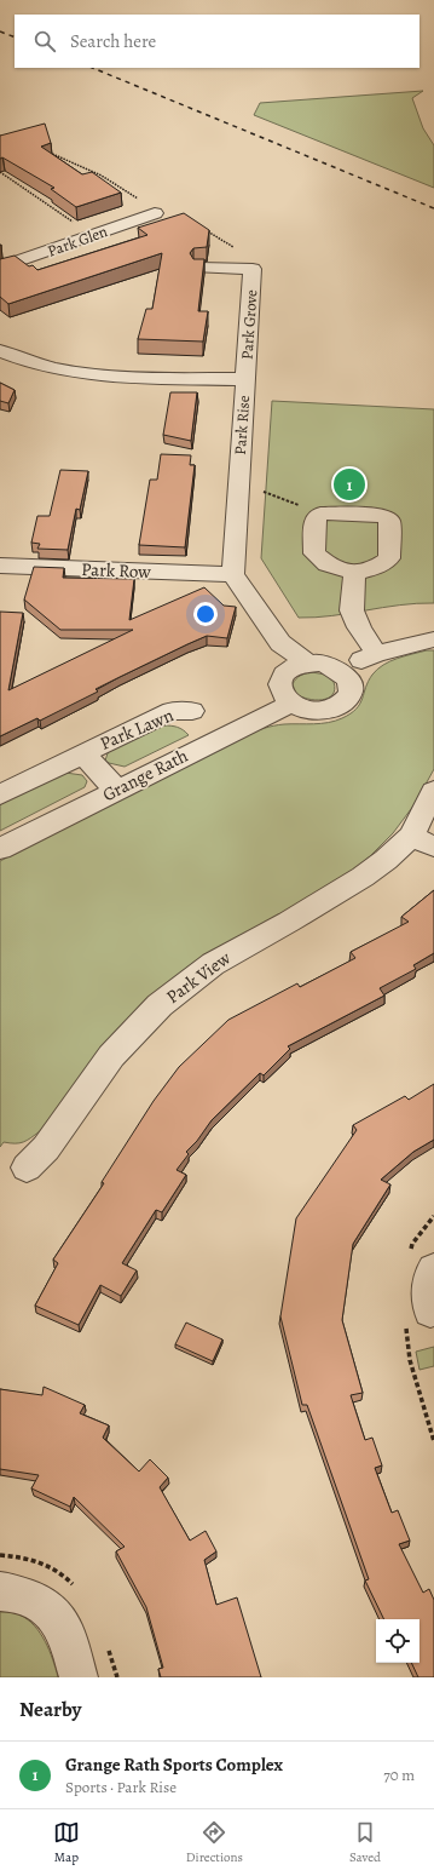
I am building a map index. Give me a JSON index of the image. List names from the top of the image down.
{
  "streets": {
    "street": [
      "Park Glen",
      "Park Grove",
      "Park Rise",
      "Park Row",
      "Park Lawn",
      "Grange Rath",
      "Park View"
    ]
  },
  "crossings": [
    ["Park Grove", "Park Rise"],
    ["Park Rise", "Park Row"],
    ["Park Lawn", "Grange Rath"]
  ],
  "page": {
    "search": "Search here",
    "pins": "1",
    "heading": "Nearby",
    "list": [
      {
        "mark": "1",
        "name": "Grange Rath Sports Complex",
        "note": "Sports · Park Rise",
        "value": "70 m"
      }
    ],
    "nav": ["Map", "Directions", "Saved"]
  }
}
